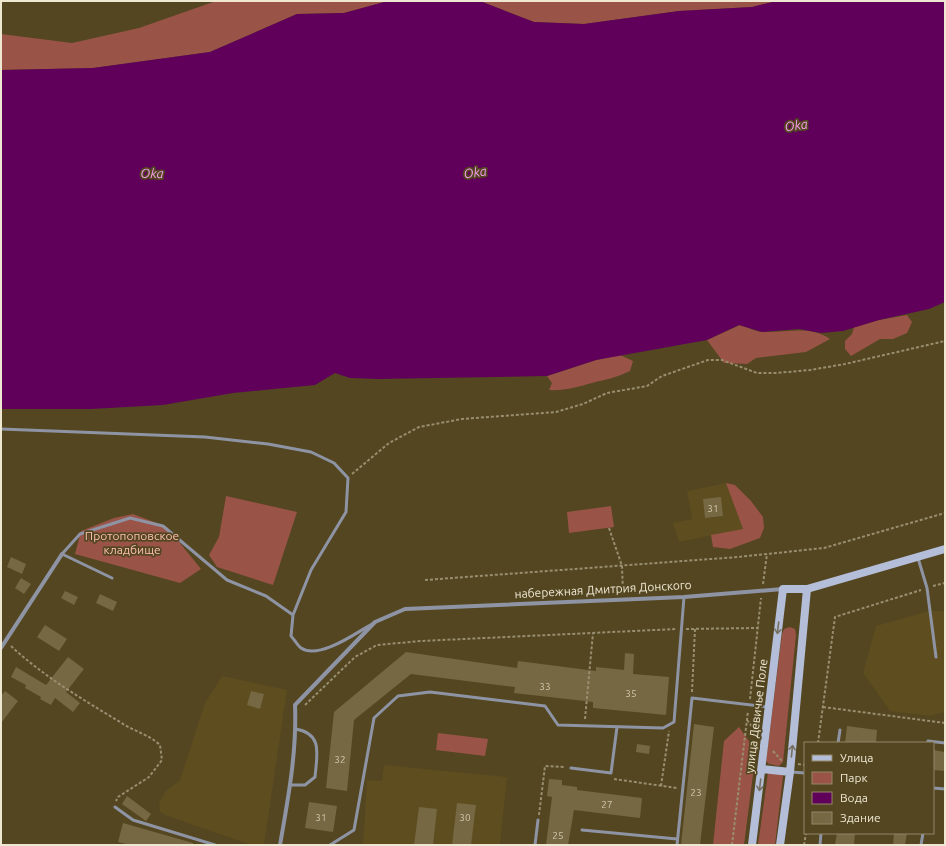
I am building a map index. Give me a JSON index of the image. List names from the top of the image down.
{
  "streets": {
    "street": ["набережная Дмитрия Донского", "улица Девичье Поле"]
  },
  "crossings": [
    ["набережная Дмитрия Донского", "улица Девичье Поле"]
  ],
  "water": ["Oka"],
  "parks": ["Протопоповское кладбище"],
  "house_numbers": [
    "31",
    "33",
    "35",
    "32",
    "23",
    "27",
    "31",
    "30",
    "25"
  ],
  "legend": [
    "Улица",
    "Парк",
    "Вода",
    "Здание"
  ]
}
